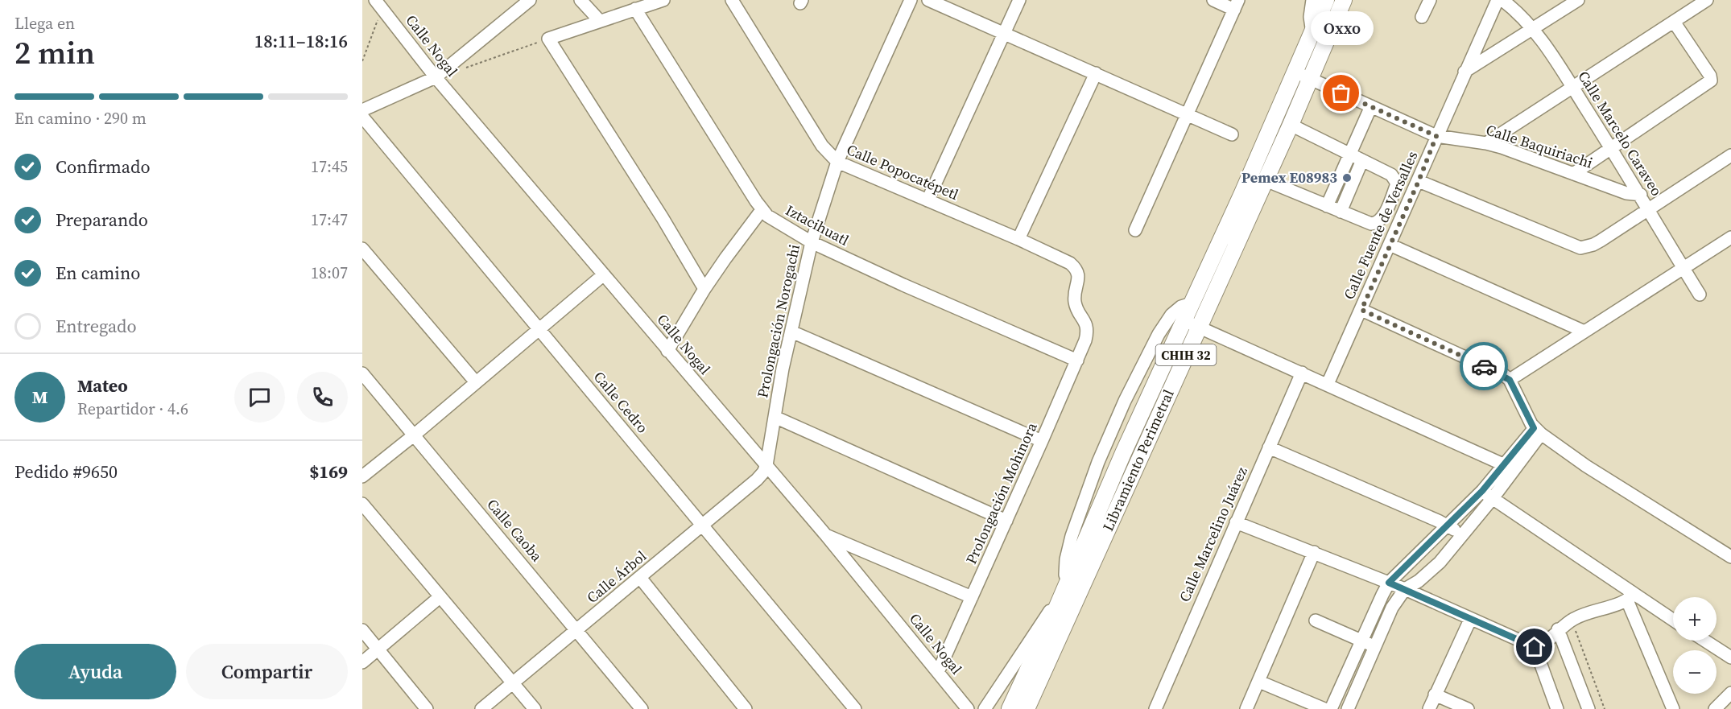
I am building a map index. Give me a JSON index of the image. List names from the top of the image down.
{
  "streets": {
    "main road": ["CHIH 32", "Libramiento Perimetral"],
    "street": [
      "Calle Nogal",
      "Calle Marcelo Caraveo",
      "Calle Baquiriachi",
      "Calle Popocatépetl",
      "Iztacihuatl",
      "Calle Fuente de Versalles",
      "Prolongación Norogachi",
      "Calle Cedro",
      "Prolongación Mohinora",
      "Calle Caoba",
      "Calle Marcelino Juárez",
      "Calle Árbol"
    ]
  },
  "crossings": [
    ["Calle Nogal", "Prolongación Norogachi"],
    ["Calle Nogal", "Prolongación Mohinora"],
    ["Calle Nogal", "Calle Árbol"],
    ["Calle Marcelo Caraveo", "Calle Baquiriachi"],
    ["Calle Baquiriachi", "Calle Fuente de Versalles"],
    ["Calle Baquiriachi", "Libramiento Perimetral"],
    ["Calle Popocatépetl", "Prolongación Norogachi"],
    ["Calle Popocatépetl", "Prolongación Mohinora"],
    ["Iztacihuatl", "Prolongación Norogachi"],
    ["Iztacihuatl", "Prolongación Mohinora"],
    ["Prolongación Norogachi", "Calle Árbol"],
    ["Calle Cedro", "Calle Árbol"],
    ["Calle Caoba", "Calle Árbol"]
  ],
  "places": ["Oxxo", "Pemex E08983"],
  "page": {
    "heading": ["2 min", "Llega en", "18:11–18:16"],
    "panel": [
      "Mateo",
      "Repartidor · 4.6",
      "Pedido #9650",
      "$169"
    ],
    "bubble": "Oxxo",
    "bar": "En camino · 290 m",
    "list": [
      ["Confirmado", "17:45"],
      ["Preparando", "17:47"],
      ["En camino", "18:07"],
      "Entregado"
    ],
    "round": "M",
    "map_buttons": ["+", "−"],
    "buttons": ["Ayuda", "Compartir"]
  }
}
